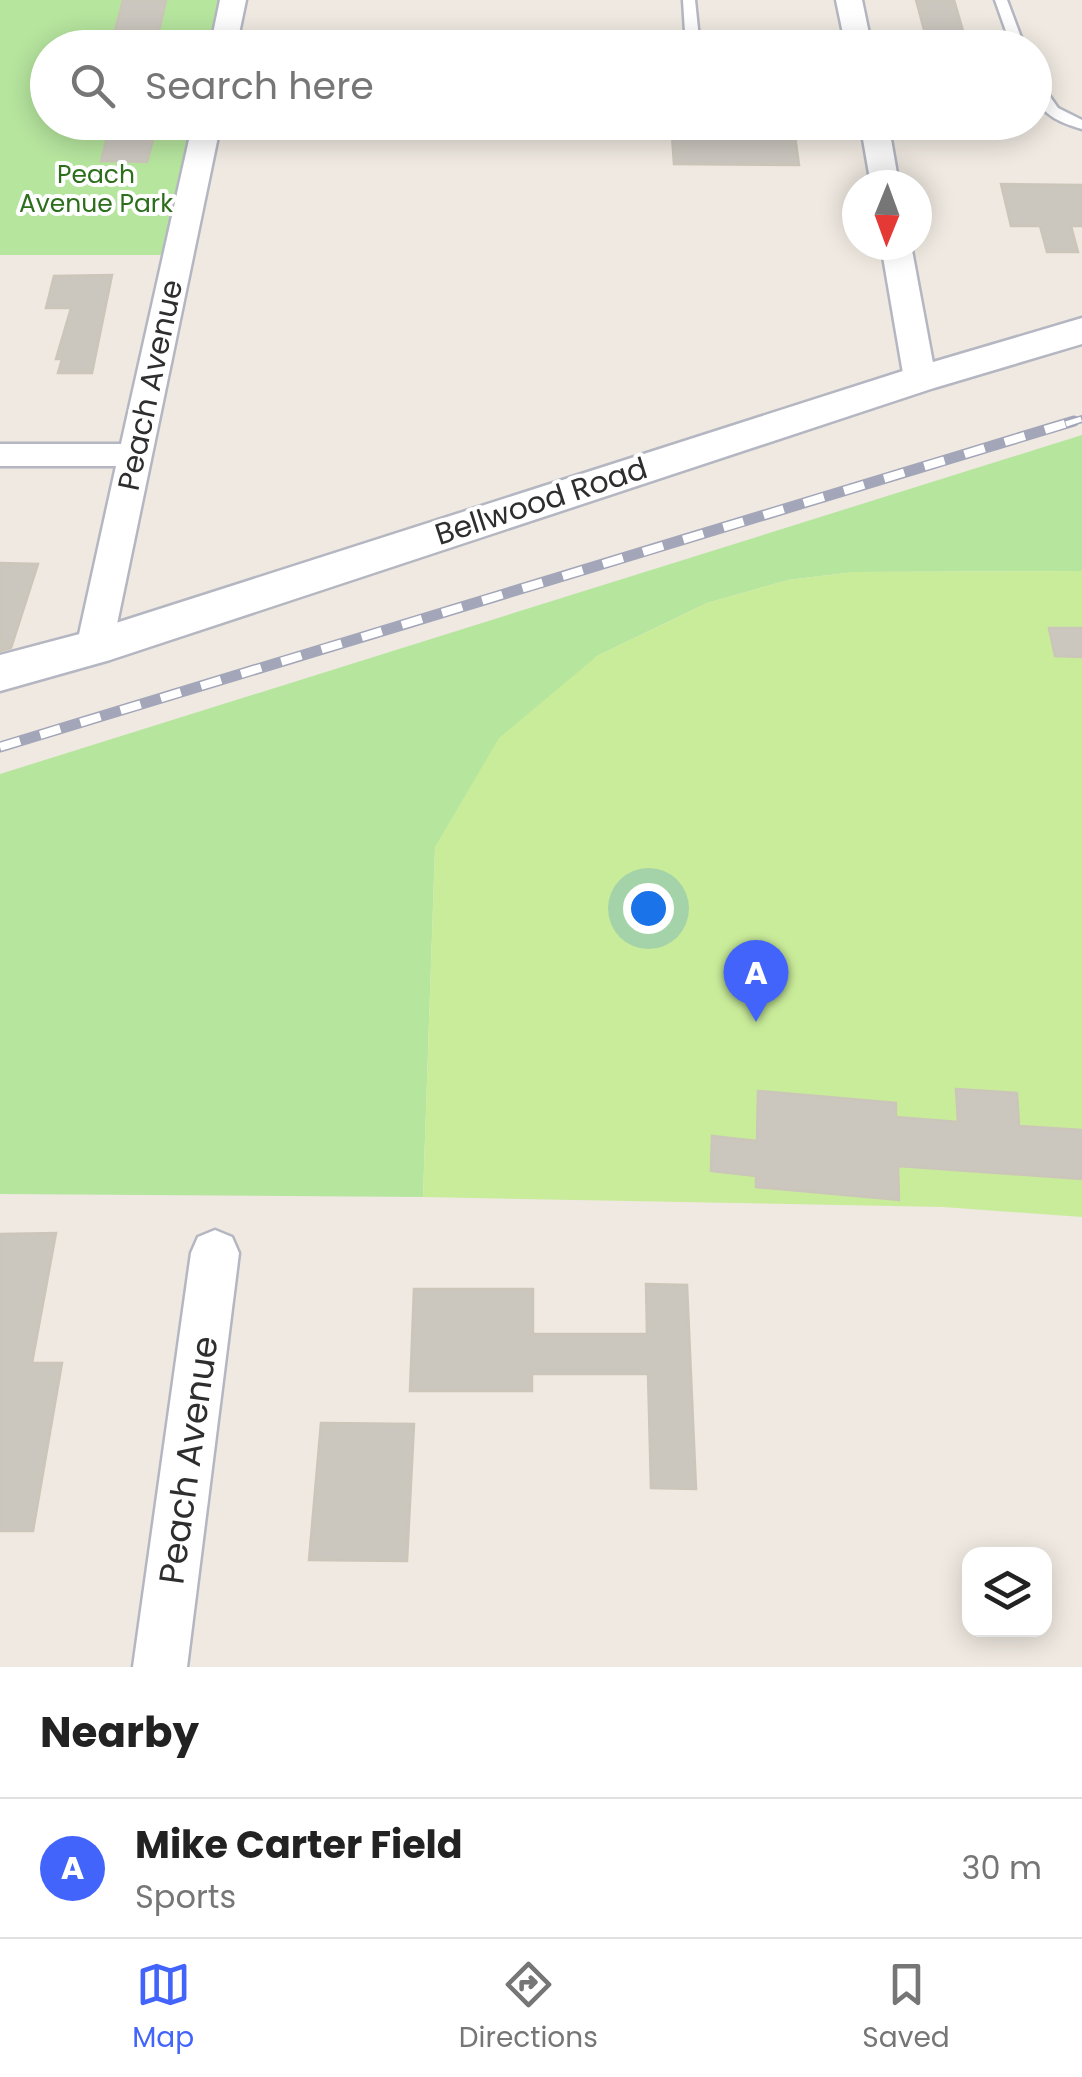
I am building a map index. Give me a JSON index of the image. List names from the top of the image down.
{
  "streets": {
    "street": ["Peach Avenue", "Bellwood Road"]
  },
  "crossings": [
    ["Peach Avenue", "Bellwood Road"]
  ],
  "parks": ["Peach Avenue Park"],
  "north": "bottom",
  "page": {
    "search": "Search here",
    "pins": "A",
    "heading": "Nearby",
    "list": [
      {
        "mark": "A",
        "name": "Mike Carter Field",
        "note": "Sports",
        "value": "30 m"
      }
    ],
    "nav": ["Map", "Directions", "Saved"]
  }
}
